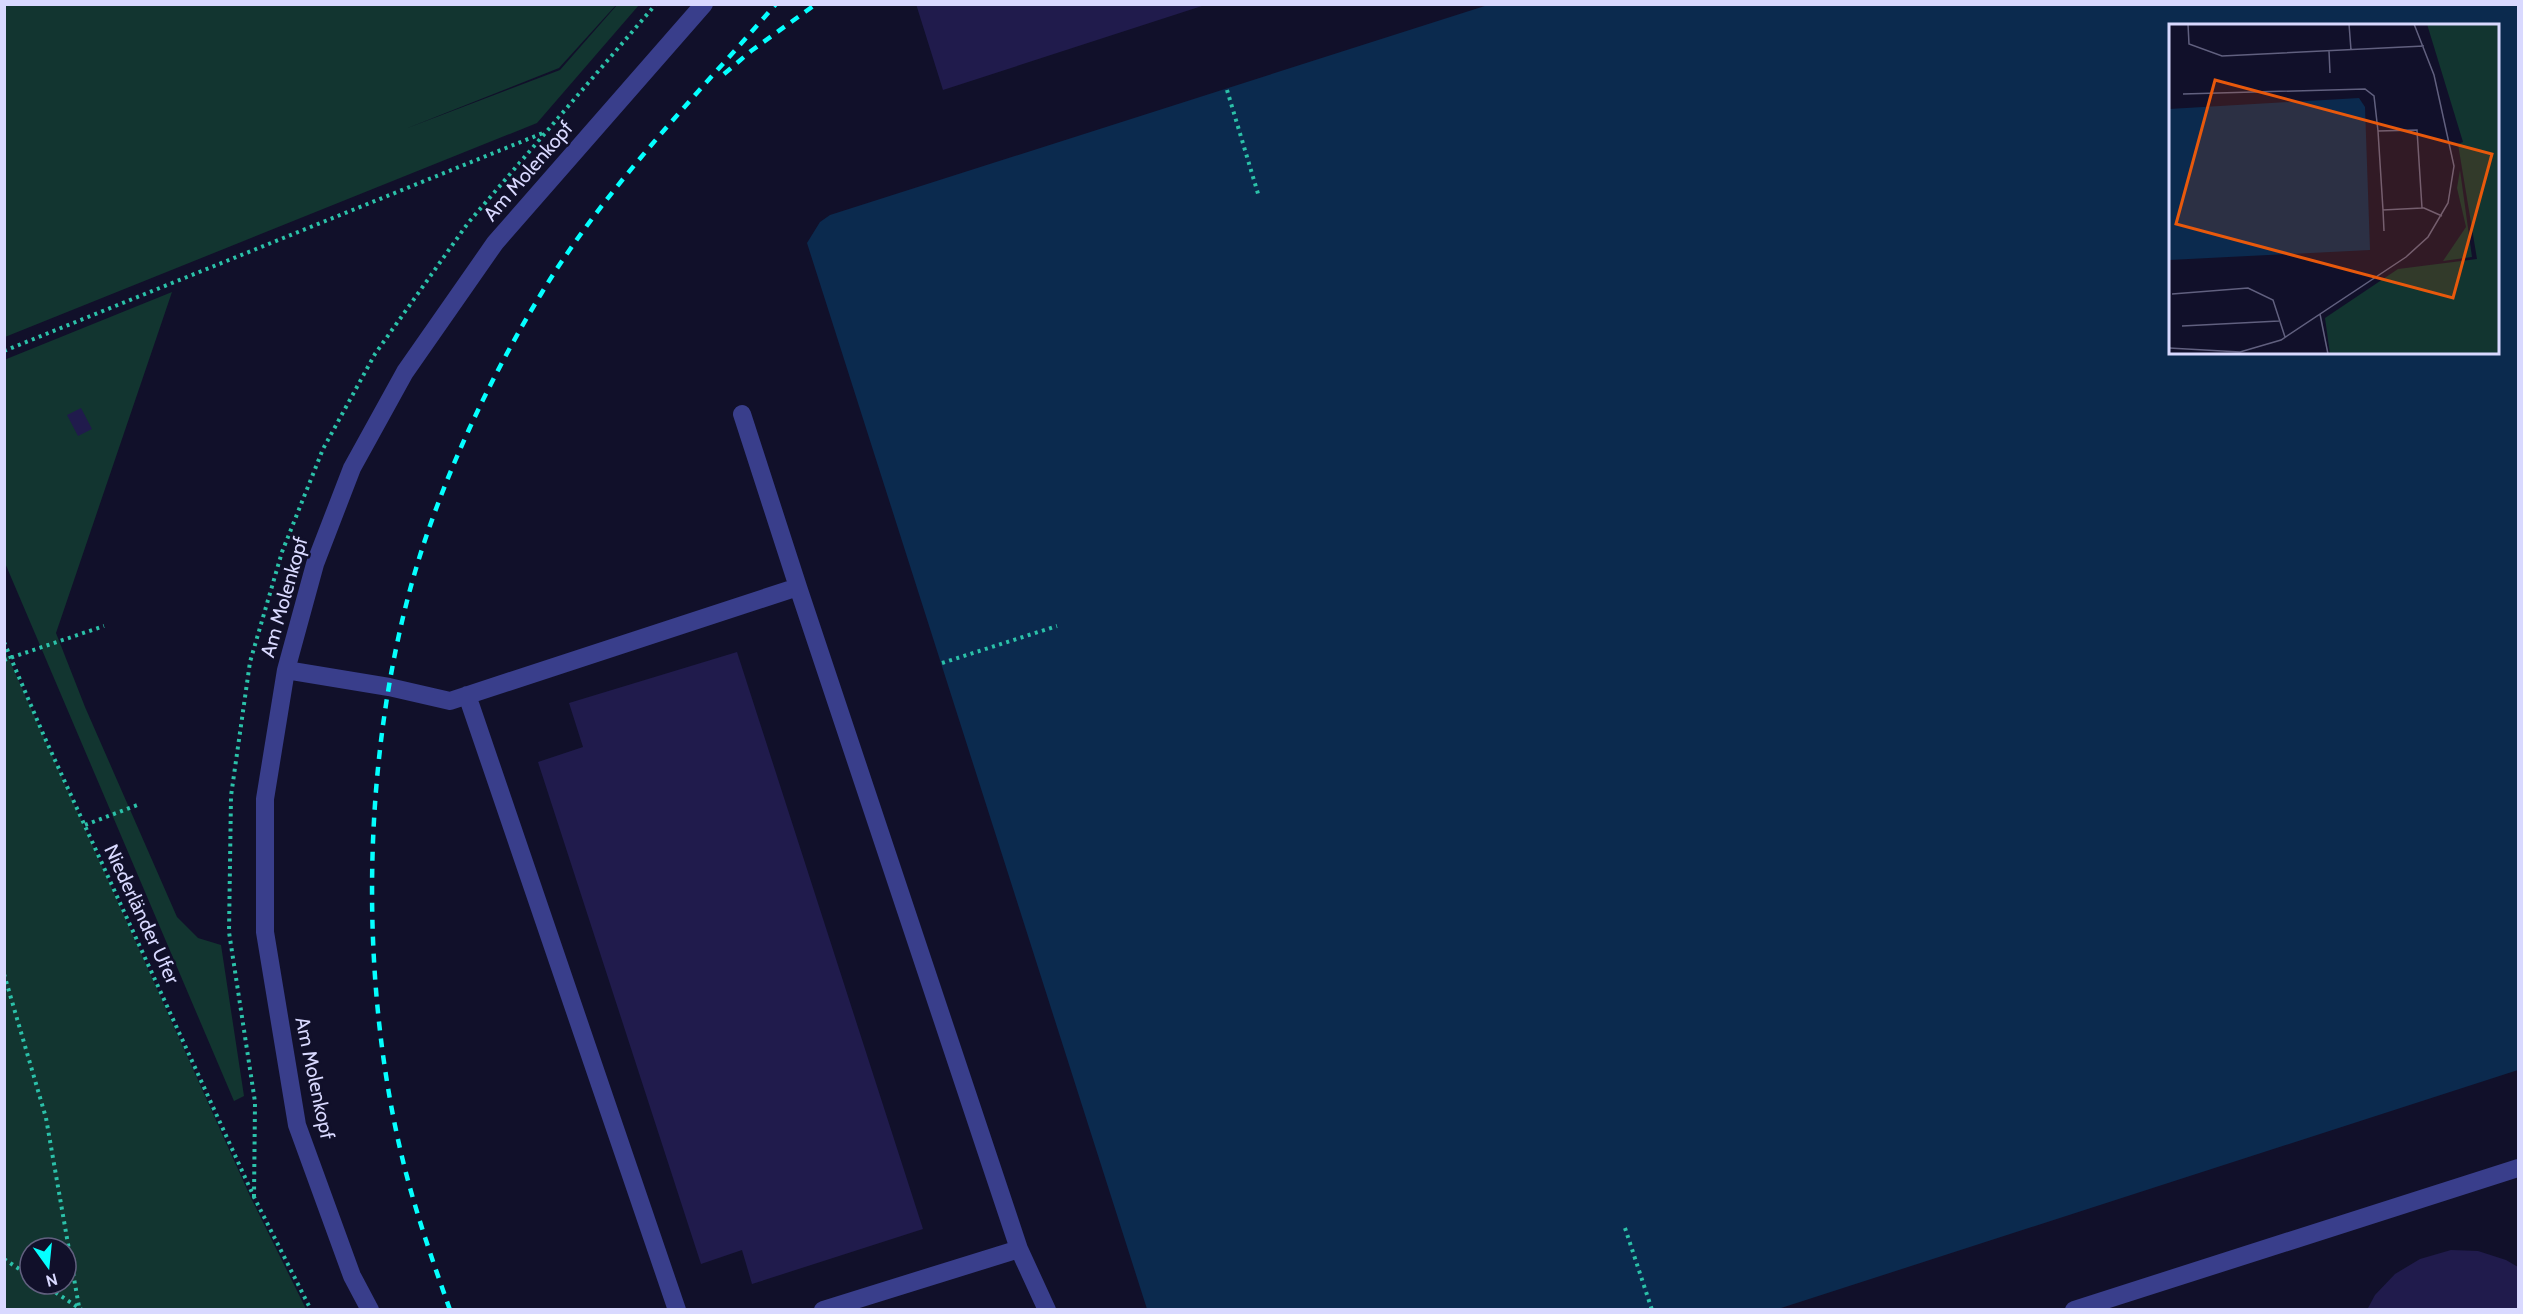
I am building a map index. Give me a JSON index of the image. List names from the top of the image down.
{
  "streets": {
    "street": ["Am Molenkopf"],
    "path": ["Niederländer Ufer"]
  },
  "north": "bottom"
}
